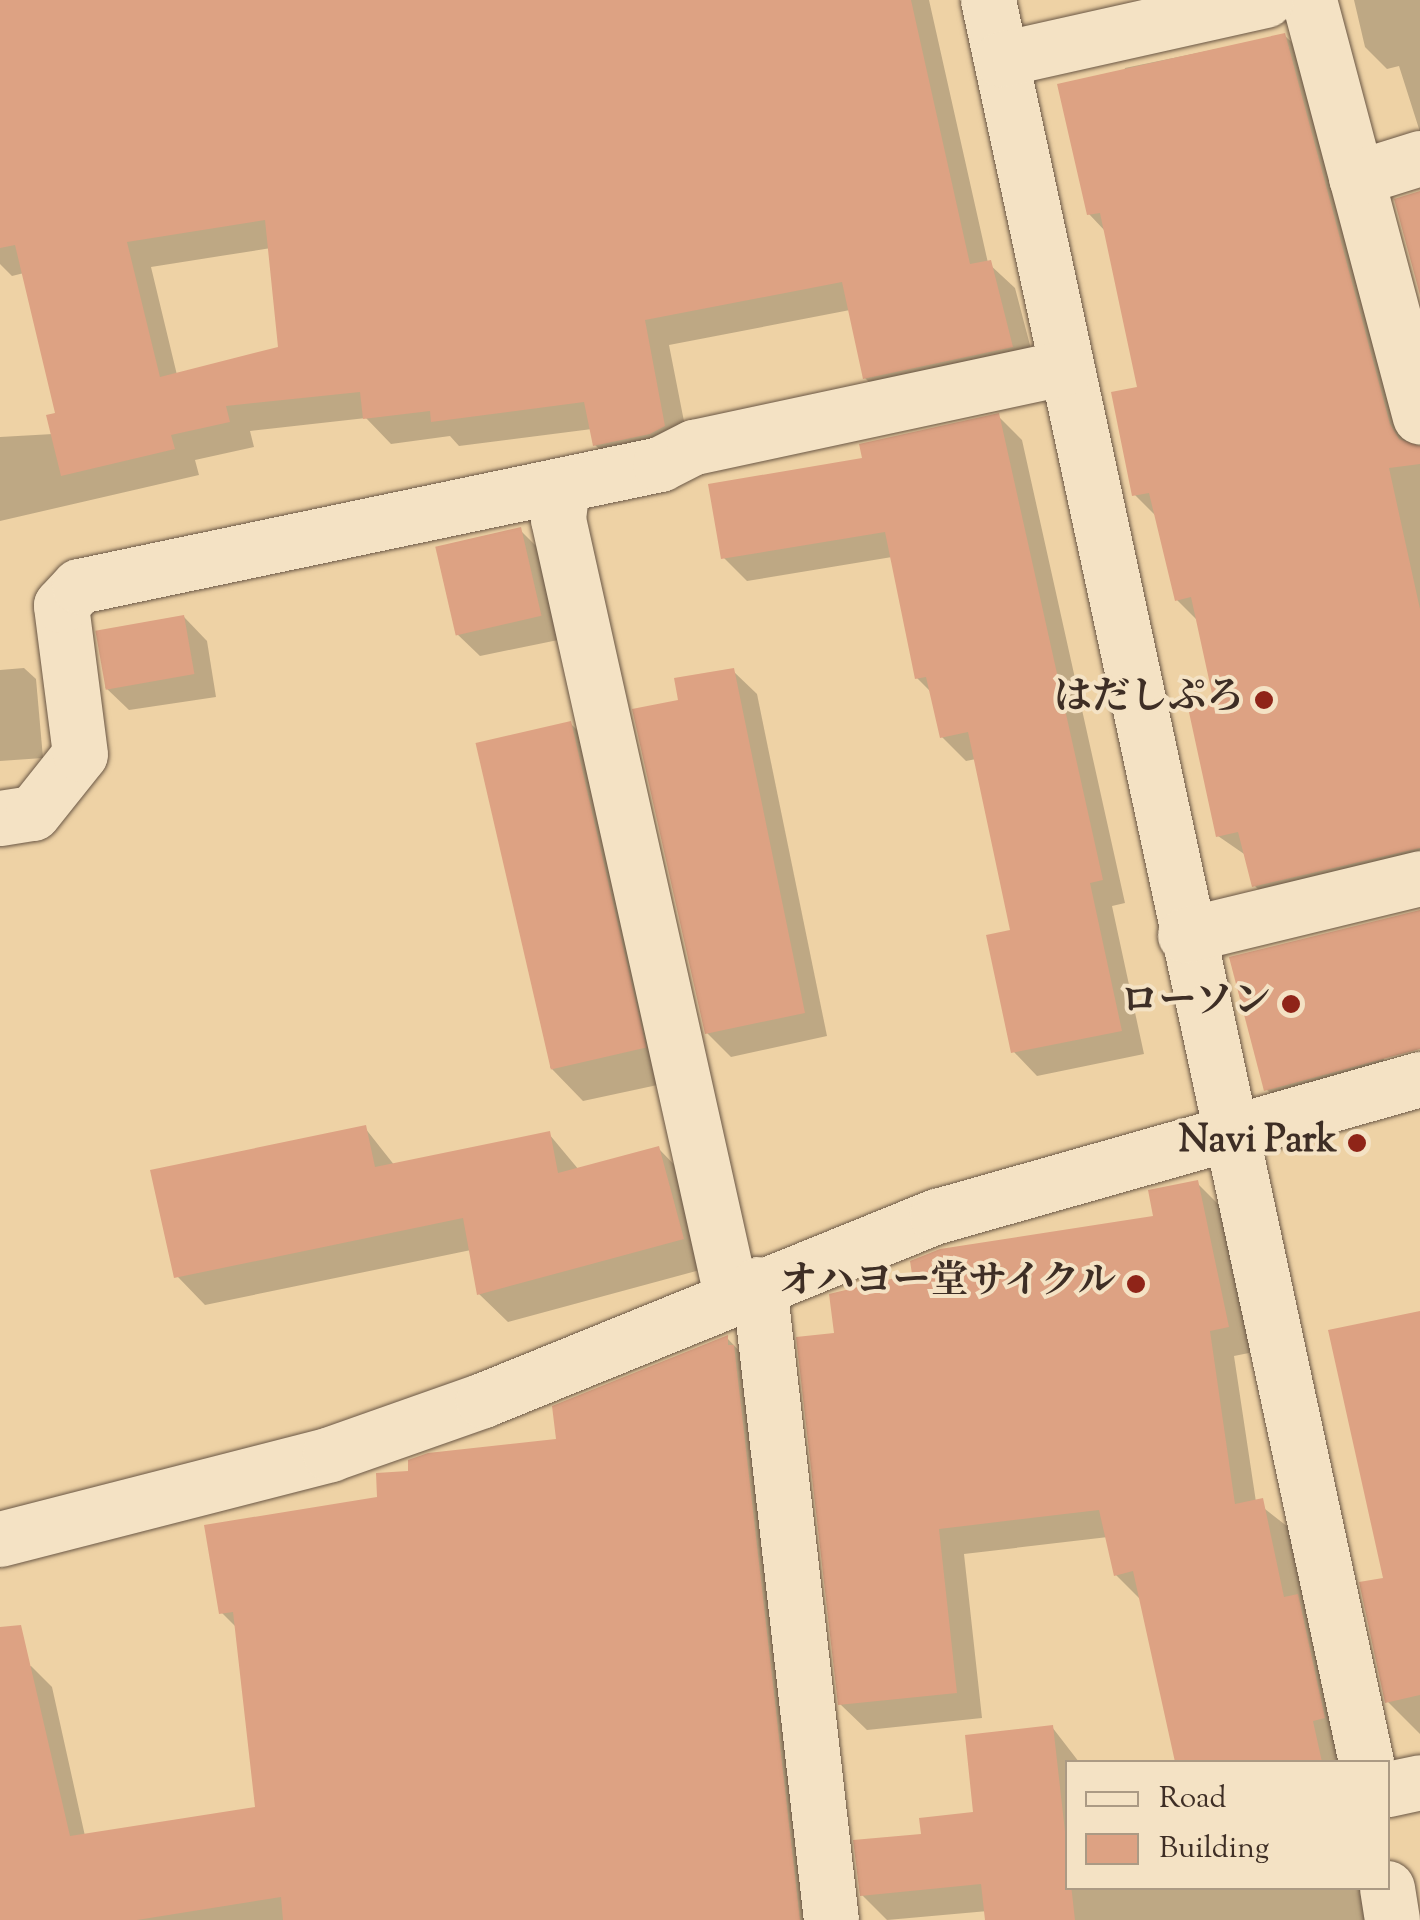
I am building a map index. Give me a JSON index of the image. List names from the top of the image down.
{
  "places": [
    "はだしぷろ",
    "ローソン",
    "Navi Park",
    "オハヨー堂サイクル"
  ],
  "legend": ["Road", "Building"]
}
